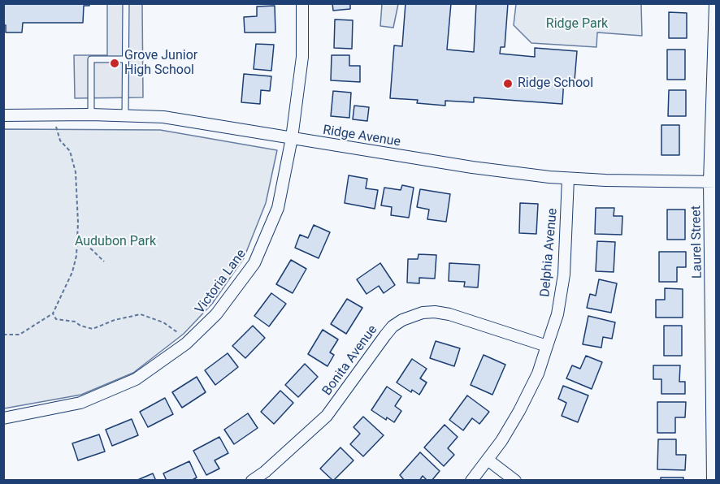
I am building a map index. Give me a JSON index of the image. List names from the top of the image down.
{
  "streets": {
    "street": [
      "Ridge Avenue",
      "Laurel Street",
      "Delphia Avenue",
      "Victoria Lane",
      "Bonita Avenue"
    ]
  },
  "crossings": [
    ["Ridge Avenue", "Laurel Street"],
    ["Ridge Avenue", "Delphia Avenue"],
    ["Ridge Avenue", "Victoria Lane"],
    ["Delphia Avenue", "Bonita Avenue"]
  ],
  "parks": ["Ridge Park", "Audubon Park"],
  "places": ["Grove Junior High School", "Ridge School"]
}
